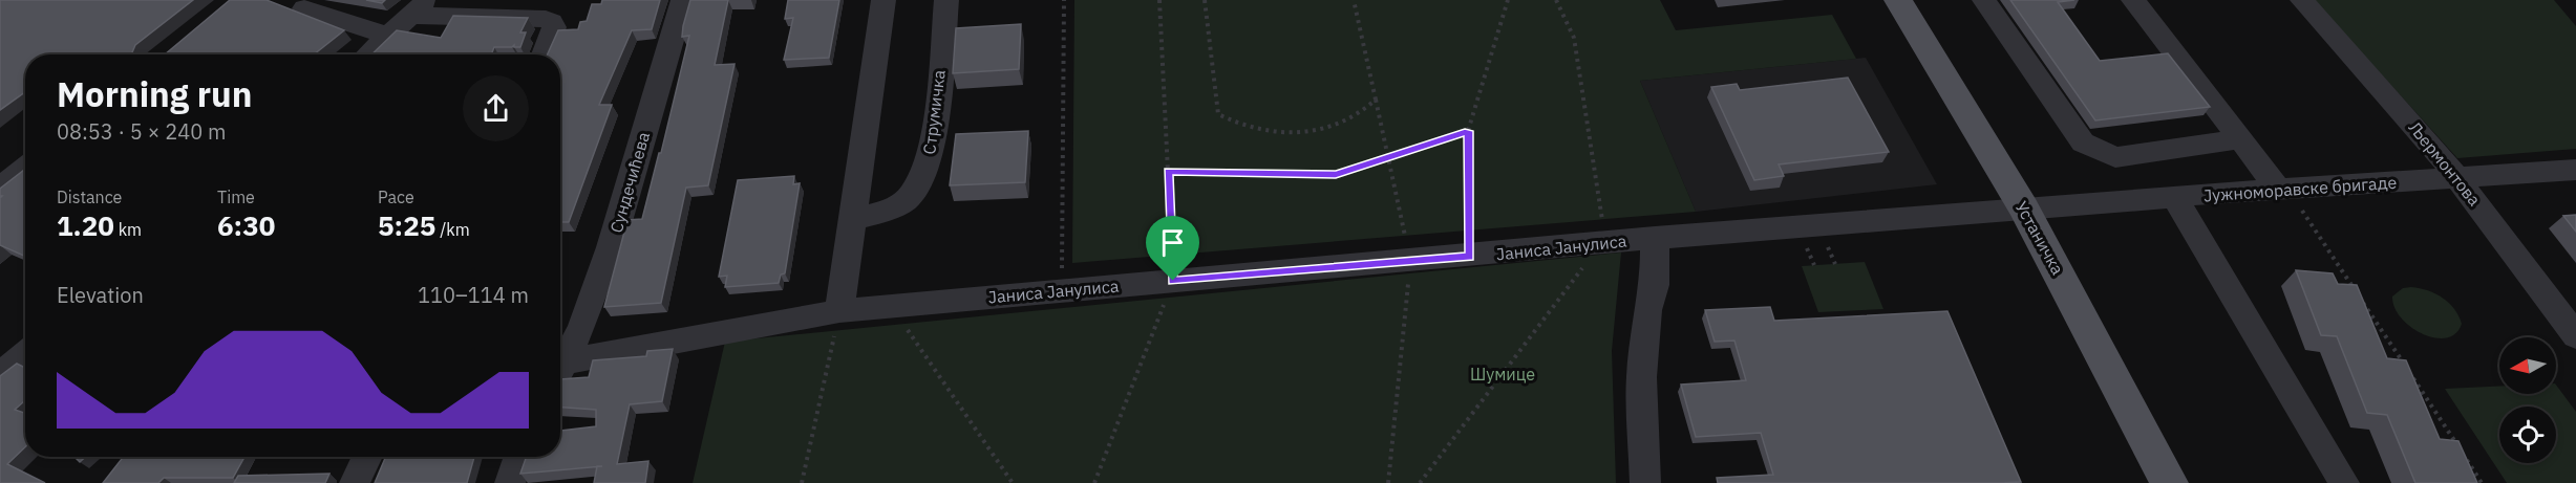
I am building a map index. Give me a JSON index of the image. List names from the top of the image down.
{
  "streets": {
    "main road": ["Устаничка"],
    "street": [
      "Струмичка",
      "Љермонтова",
      "Сундечићева",
      "Јужноморавске бригаде",
      "Јаниса Јанулиса"
    ]
  },
  "crossings": [
    ["Љермонтова", "Јужноморавске бригаде"],
    ["Јужноморавске бригаде", "Устаничка"],
    ["Јужноморавске бригаде", "Јаниса Јанулиса"],
    ["Устаничка", "Јаниса Јанулиса"]
  ],
  "parks": ["Шумице"],
  "north": "left",
  "page": {
    "heading": ["Morning run", "08:53 · 5 × 240 m"],
    "stats": [
      ["Distance", "1.20 km"],
      ["Time", "6:30"],
      ["Pace", "5:25 /km"]
    ],
    "chart": ["Elevation", "110–114 m"]
  }
}
